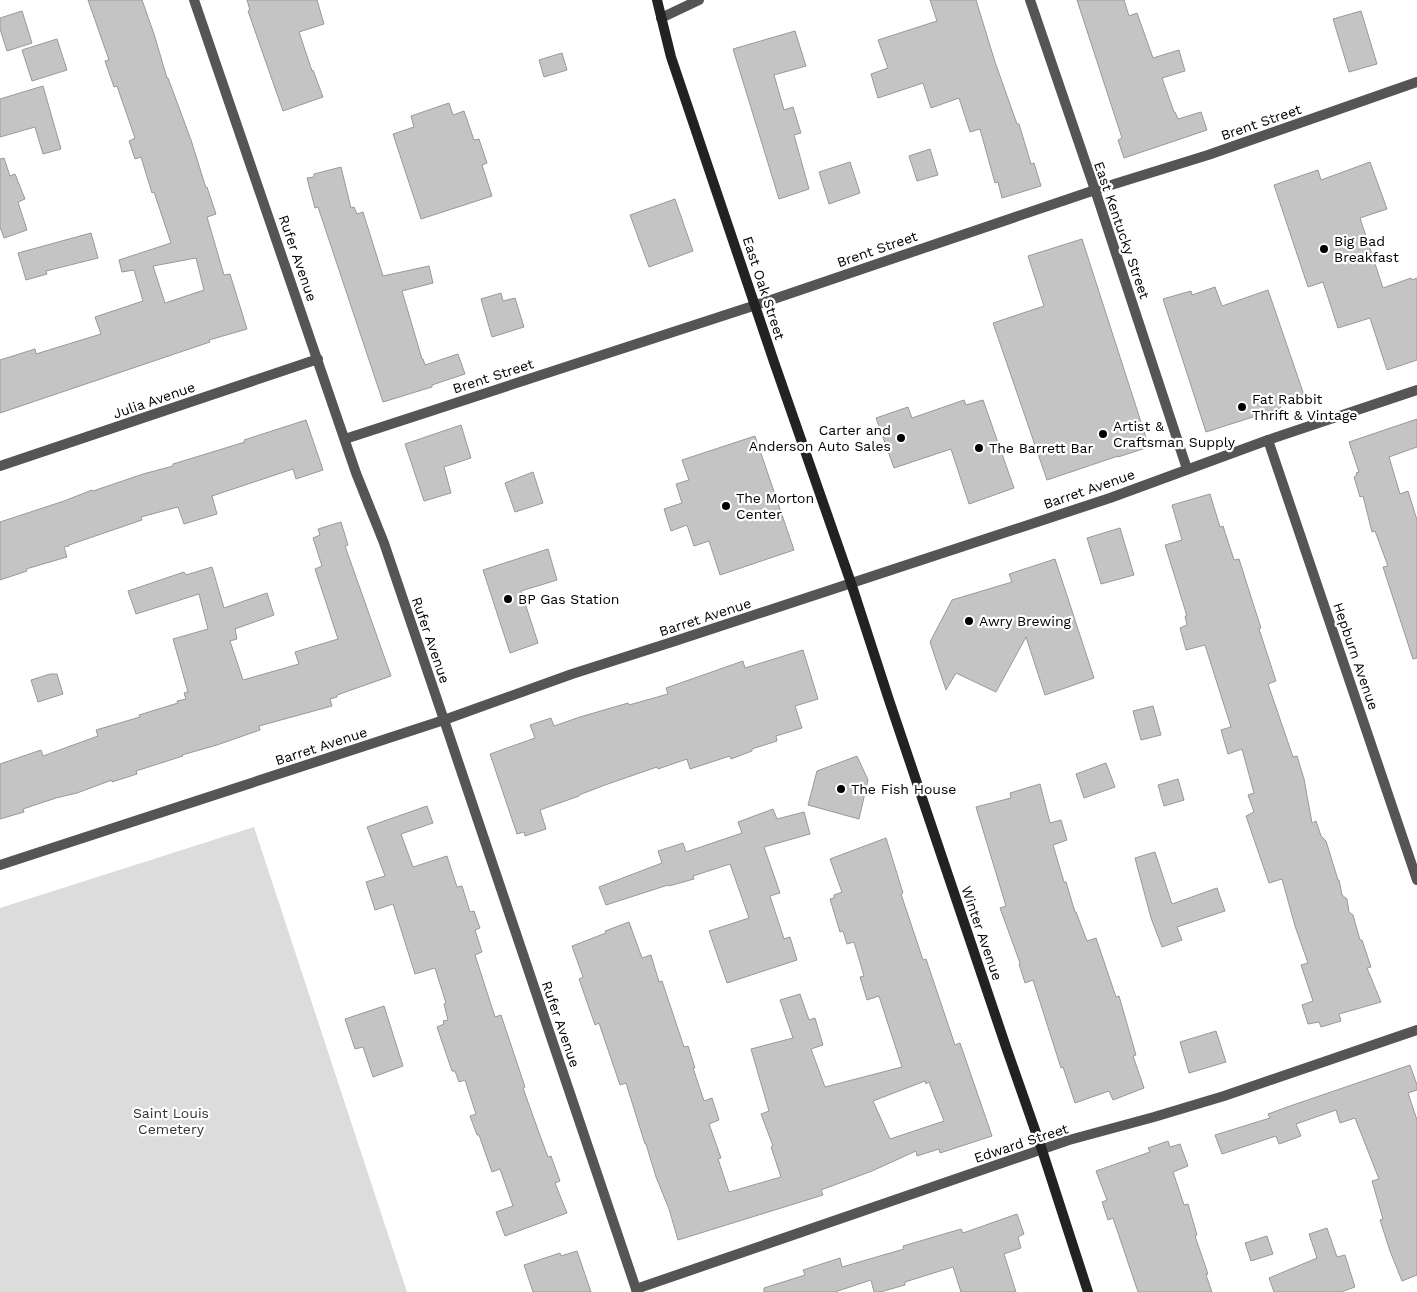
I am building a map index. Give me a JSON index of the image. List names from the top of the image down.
{
  "streets": {
    "main road": ["East Oak Street", "Winter Avenue"],
    "street": [
      "Brent Street",
      "East Kentucky Street",
      "Rufer Avenue",
      "Julia Avenue",
      "Barret Avenue",
      "Hepburn Avenue",
      "Edward Street"
    ]
  },
  "crossings": [
    ["Brent Street", "East Kentucky Street"],
    ["Brent Street", "Rufer Avenue"],
    ["Brent Street", "East Oak Street"],
    ["East Kentucky Street", "Barret Avenue"],
    ["Rufer Avenue", "Julia Avenue"],
    ["Rufer Avenue", "Barret Avenue"],
    ["Rufer Avenue", "Edward Street"],
    ["East Oak Street", "Barret Avenue"],
    ["East Oak Street", "Winter Avenue"],
    ["Barret Avenue", "Hepburn Avenue"],
    ["Barret Avenue", "Winter Avenue"],
    ["Winter Avenue", "Edward Street"]
  ],
  "parks": ["Saint Louis Cemetery"],
  "places": [
    "Big Bad Breakfast",
    "Fat Rabbit Thrift & Vintage",
    "Artist & Craftsman Supply",
    "Carter and Anderson Auto Sales",
    "The Barrett Bar",
    "The Morton Center",
    "BP Gas Station",
    "Awry Brewing",
    "The Fish House"
  ]
}
